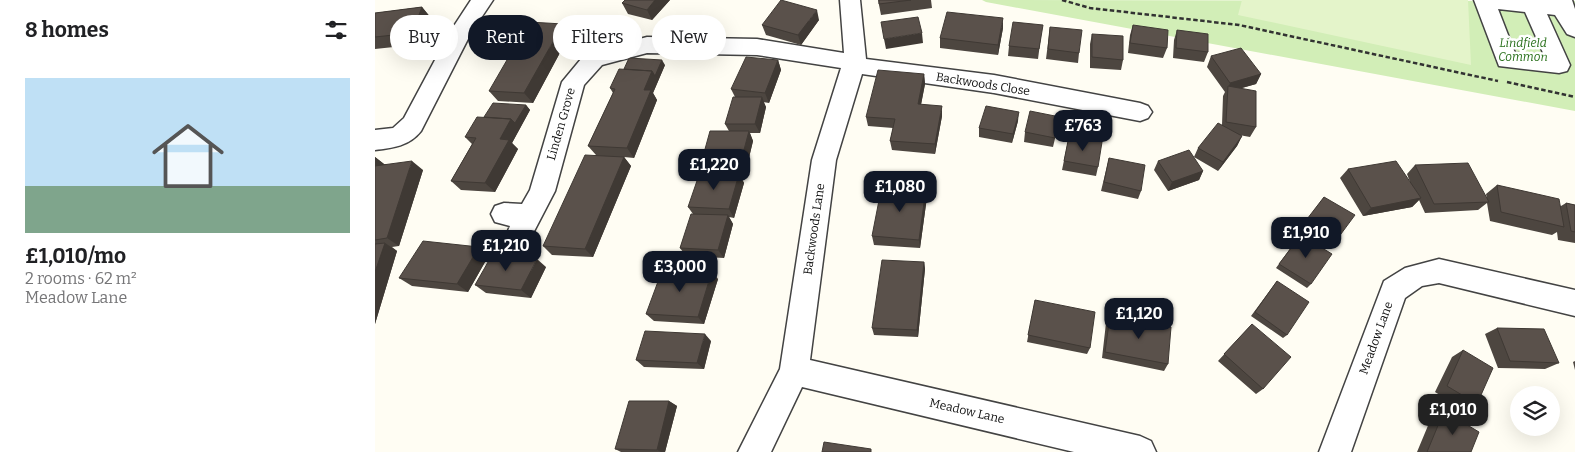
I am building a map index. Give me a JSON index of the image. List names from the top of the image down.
{
  "streets": {
    "street": [
      "Backwoods Close",
      "Linden Grove",
      "Backwoods Lane",
      "Meadow Lane"
    ]
  },
  "crossings": [
    ["Backwoods Close", "Linden Grove"],
    ["Backwoods Close", "Backwoods Lane"],
    ["Linden Grove", "Backwoods Lane"],
    ["Backwoods Lane", "Meadow Lane"]
  ],
  "parks": ["Lindfield Common"],
  "page": {
    "heading": "8 homes",
    "chip": [
      "Buy",
      "Rent",
      "Filters",
      "New"
    ],
    "list": [
      {
        "name": "£1,010/mo",
        "note": "2 rooms · 62 m² · Meadow Lane"
      }
    ],
    "price": [
      "£763",
      "£1,220",
      "£1,080",
      "£1,910",
      "£1,210",
      "£3,000",
      "£1,120",
      "£1,010"
    ]
  }
}
